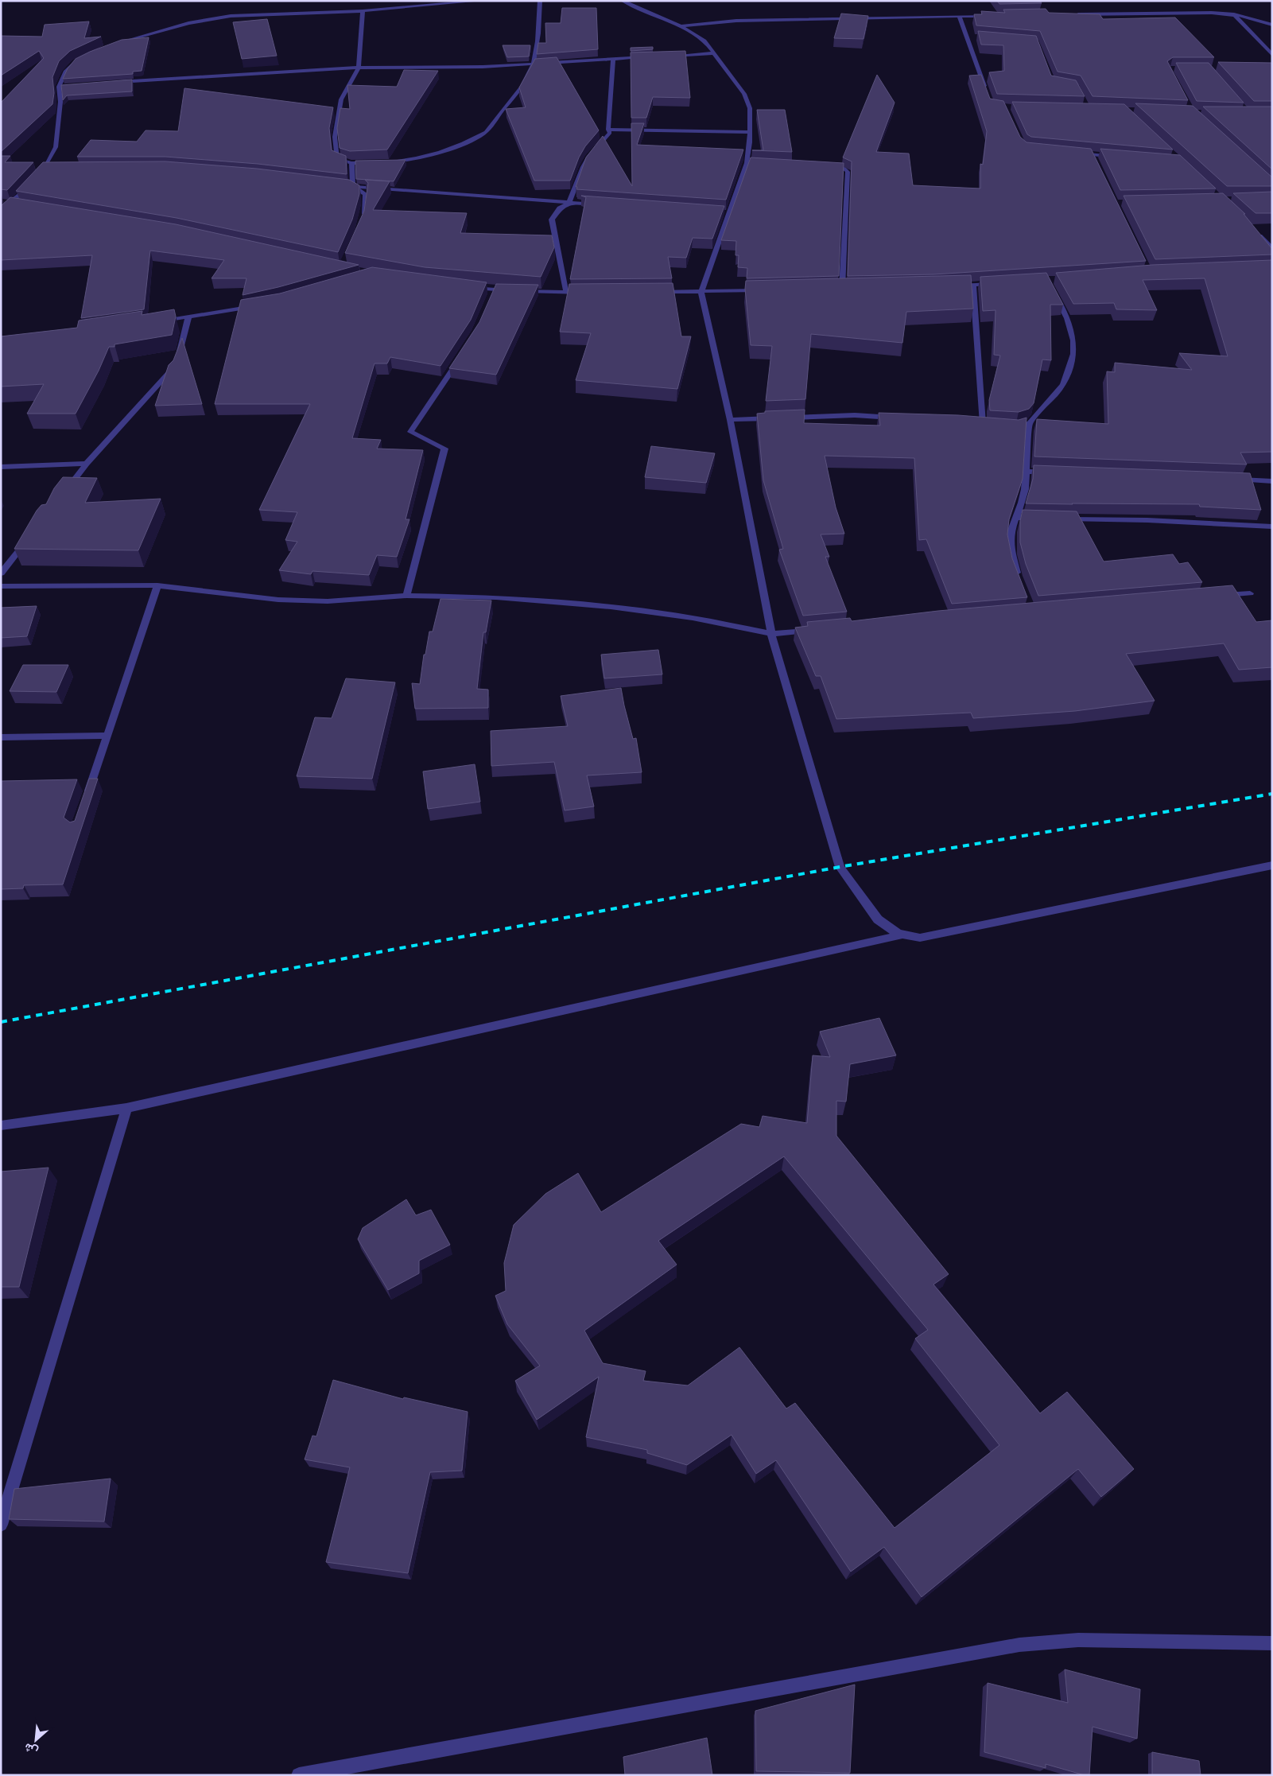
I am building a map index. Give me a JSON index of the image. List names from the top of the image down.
{
  "north": "bottom left"
}
